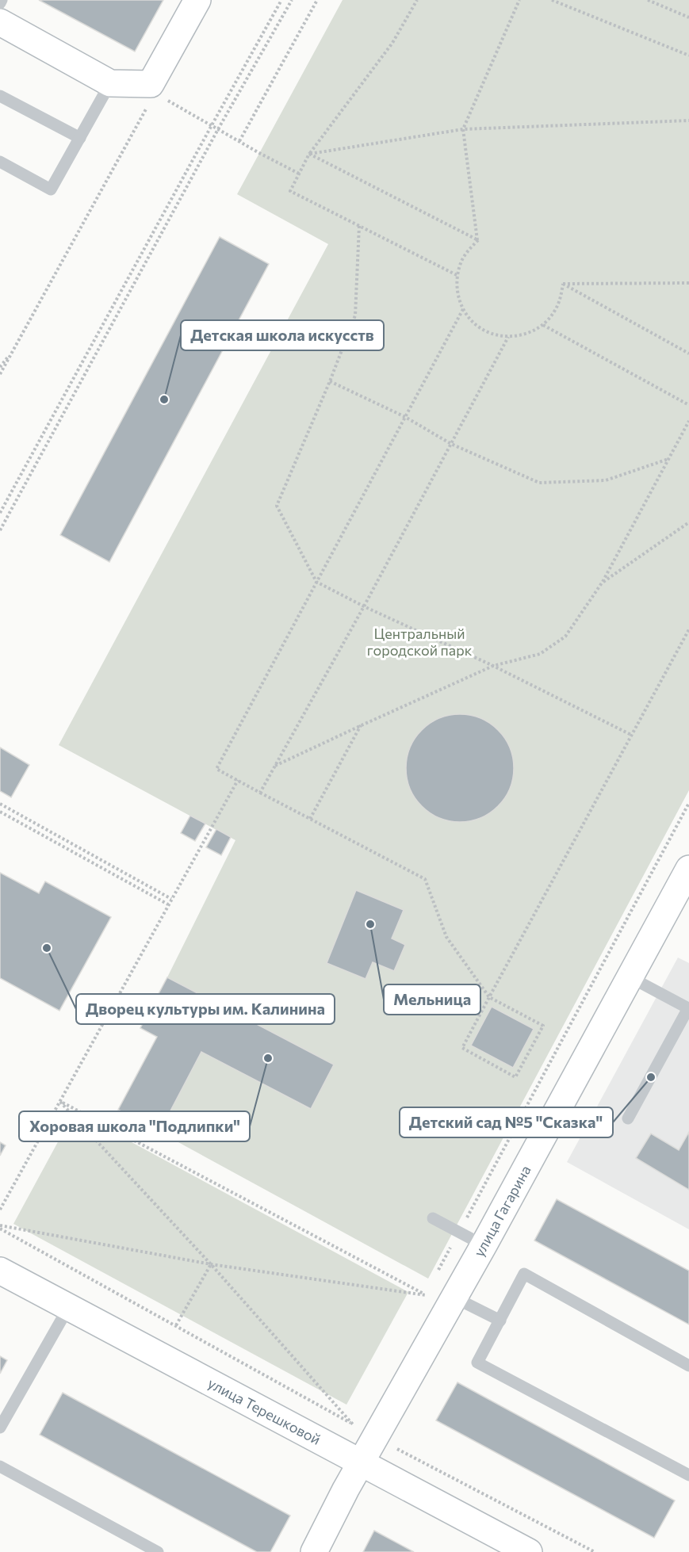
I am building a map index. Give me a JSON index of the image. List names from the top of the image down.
{
  "streets": {
    "street": ["улица Гагарина", "улица Терешковой"]
  },
  "crossings": [
    ["улица Гагарина", "улица Терешковой"]
  ],
  "parks": ["Центральный городской парк"],
  "places": [
    "Детская школа искусств",
    "Мельница",
    "Дворец культуры им. Калинина",
    "Хоровая школа \"Подлипки\"",
    "Детский сад №5 \"Сказка\""
  ]
}
